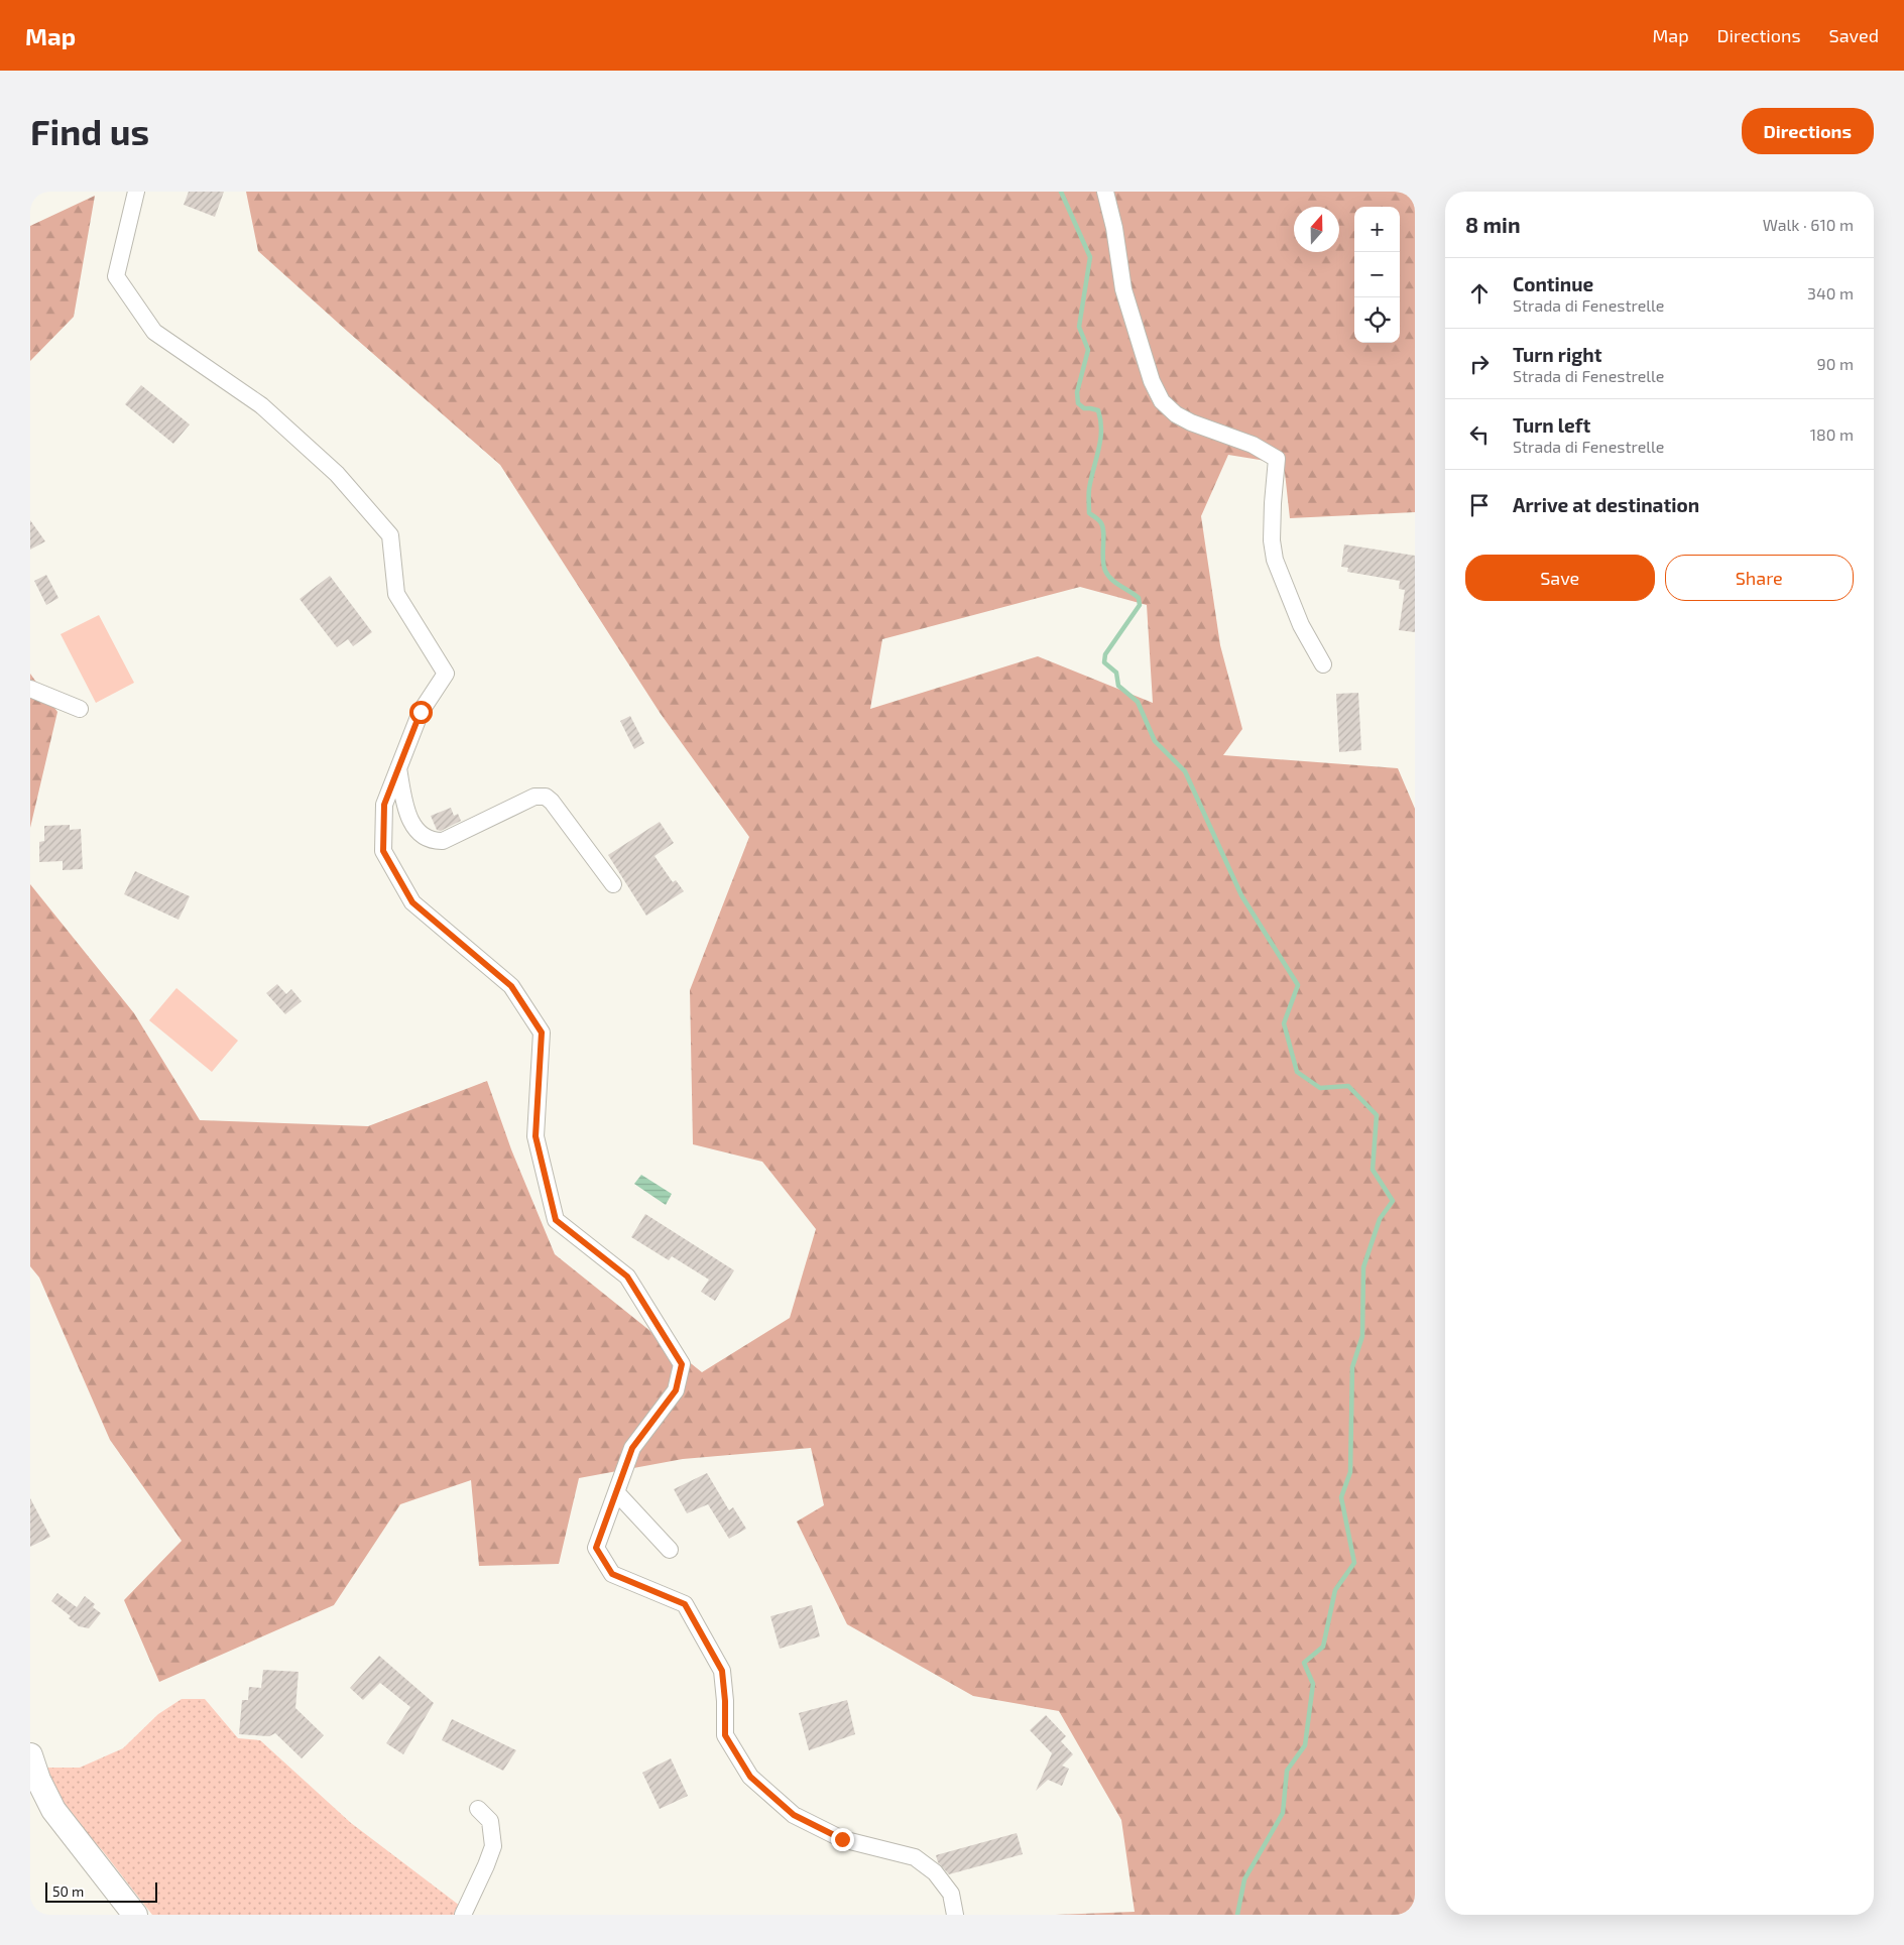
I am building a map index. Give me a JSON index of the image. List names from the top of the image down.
{
  "scale_bar": "50 m",
  "north": "top",
  "page": {
    "header": "Map",
    "nav": ["Map", "Directions", "Saved"],
    "buttons": [
      "Directions",
      ["Save", "Share"]
    ],
    "title": "Find us",
    "heading": ["8 min", "Walk · 610 m"],
    "map_buttons": ["+", "−"],
    "list": [
      ["Continue", "Strada di Fenestrelle", "340 m"],
      ["Turn right", "Strada di Fenestrelle", "90 m"],
      ["Turn left", "Strada di Fenestrelle", "180 m"],
      "Arrive at destination"
    ],
    "scale": "50 m"
  }
}
